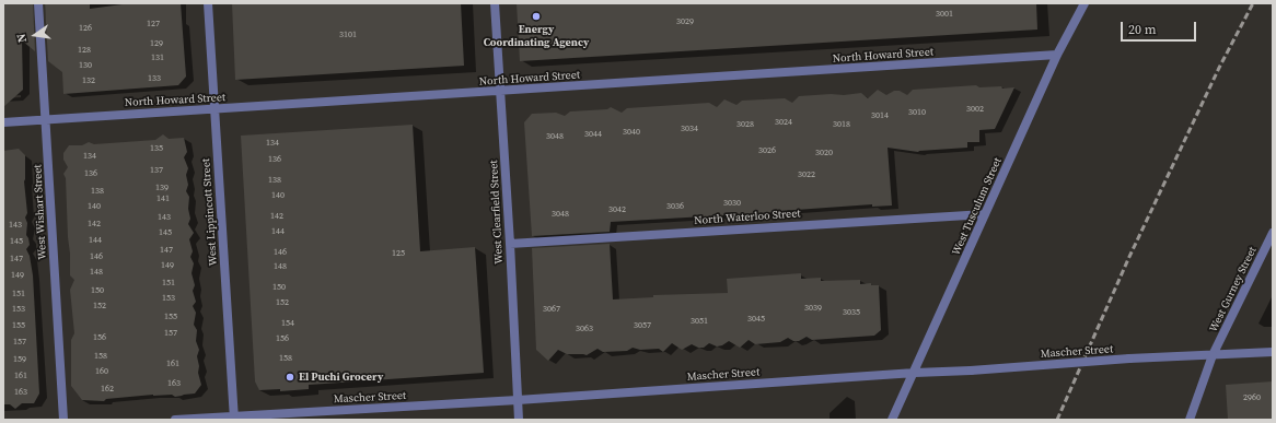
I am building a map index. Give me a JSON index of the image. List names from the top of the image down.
{
  "streets": {
    "street": [
      "North Howard Street",
      "West Tusculum Street",
      "West Wishart Street",
      "West Lippincott Street",
      "West Clearfield Street",
      "North Waterloo Street",
      "West Gurney Street",
      "Mascher Street"
    ]
  },
  "crossings": [
    ["North Howard Street", "West Tusculum Street"],
    ["North Howard Street", "West Wishart Street"],
    ["North Howard Street", "West Lippincott Street"],
    ["North Howard Street", "West Clearfield Street"],
    ["West Tusculum Street", "North Waterloo Street"],
    ["West Tusculum Street", "Mascher Street"],
    ["West Lippincott Street", "Mascher Street"],
    ["West Clearfield Street", "North Waterloo Street"],
    ["West Clearfield Street", "Mascher Street"],
    ["West Gurney Street", "Mascher Street"]
  ],
  "places": ["Energy Coordinating Agency", "El Puchi Grocery"],
  "house_numbers": [
    "3001",
    "3029",
    "127",
    "126",
    "3101",
    "129",
    "128",
    "131",
    "130",
    "133",
    "132",
    "3002",
    "3010",
    "3014",
    "3024",
    "3028",
    "3018",
    "3034",
    "3040",
    "3044",
    "3048",
    "134",
    "135",
    "3026",
    "3020",
    "134",
    "136",
    "137",
    "136",
    "3022",
    "138",
    "139",
    "138",
    "140",
    "141",
    "3030",
    "140",
    "3036",
    "3042",
    "3048",
    "142",
    "143",
    "142",
    "143",
    "144",
    "145",
    "144",
    "145",
    "147",
    "146",
    "125",
    "146",
    "147",
    "149",
    "148",
    "148",
    "149",
    "151",
    "150",
    "150",
    "151",
    "153",
    "152",
    "152",
    "3039",
    "153",
    "3067",
    "3035",
    "155",
    "3045",
    "3051",
    "154",
    "155",
    "3057",
    "3063",
    "157",
    "156",
    "156",
    "157",
    "158",
    "158",
    "159",
    "161",
    "160",
    "161",
    "163",
    "162",
    "163",
    "2960"
  ],
  "scale_bar": "20 m",
  "north": "left"
}
